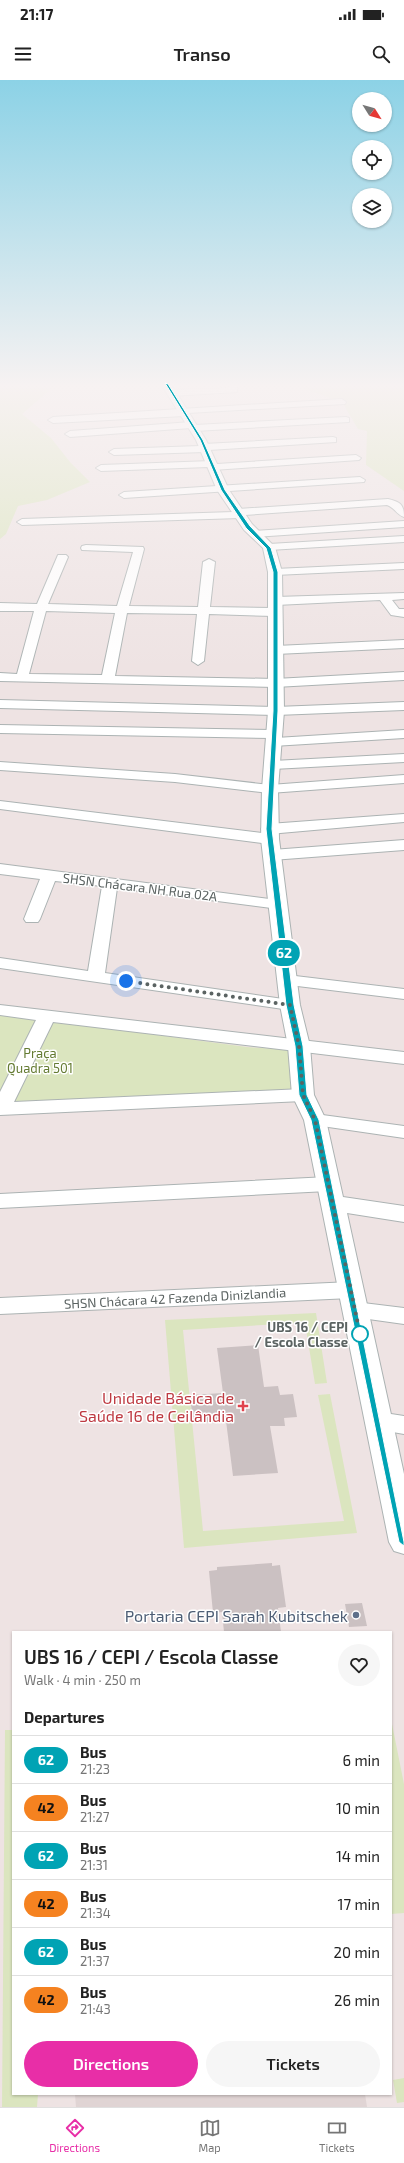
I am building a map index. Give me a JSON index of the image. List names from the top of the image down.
{
  "streets": {
    "street": ["SHSN Chácara NH Rua 02A", "SHSN Chácara 42 Fazenda Dinizlandia"]
  },
  "parks": ["Praça Quadra 501"],
  "places": {
    "other": ["UBS 16 / CEPI / Escola Classe", "Portaria CEPI Sarah Kubitschek"],
    "health": ["Unidade Básica de Saúde 16 de Ceilândia"]
  },
  "lines": ["bus line 62"],
  "north": "bottom right",
  "page": {
    "status": "21:17",
    "header": "Transo",
    "on_map": "62",
    "heading": [
      ["UBS 16 / CEPI / Escola Classe", "Walk · 4 min · 250 m"],
      "Departures"
    ],
    "list": [
      {
        "mark": "62",
        "name": "Bus",
        "note": "21:23",
        "value": "6 min"
      },
      {
        "mark": "42",
        "name": "Bus",
        "note": "21:27",
        "value": "10 min"
      },
      {
        "mark": "62",
        "name": "Bus",
        "note": "21:31",
        "value": "14 min"
      },
      {
        "mark": "42",
        "name": "Bus",
        "note": "21:34",
        "value": "17 min"
      },
      {
        "mark": "62",
        "name": "Bus",
        "note": "21:37",
        "value": "20 min"
      },
      {
        "mark": "42",
        "name": "Bus",
        "note": "21:43",
        "value": "26 min"
      }
    ],
    "buttons": ["Directions", "Tickets"],
    "tabs": ["Directions", "Map", "Tickets"]
  }
}
